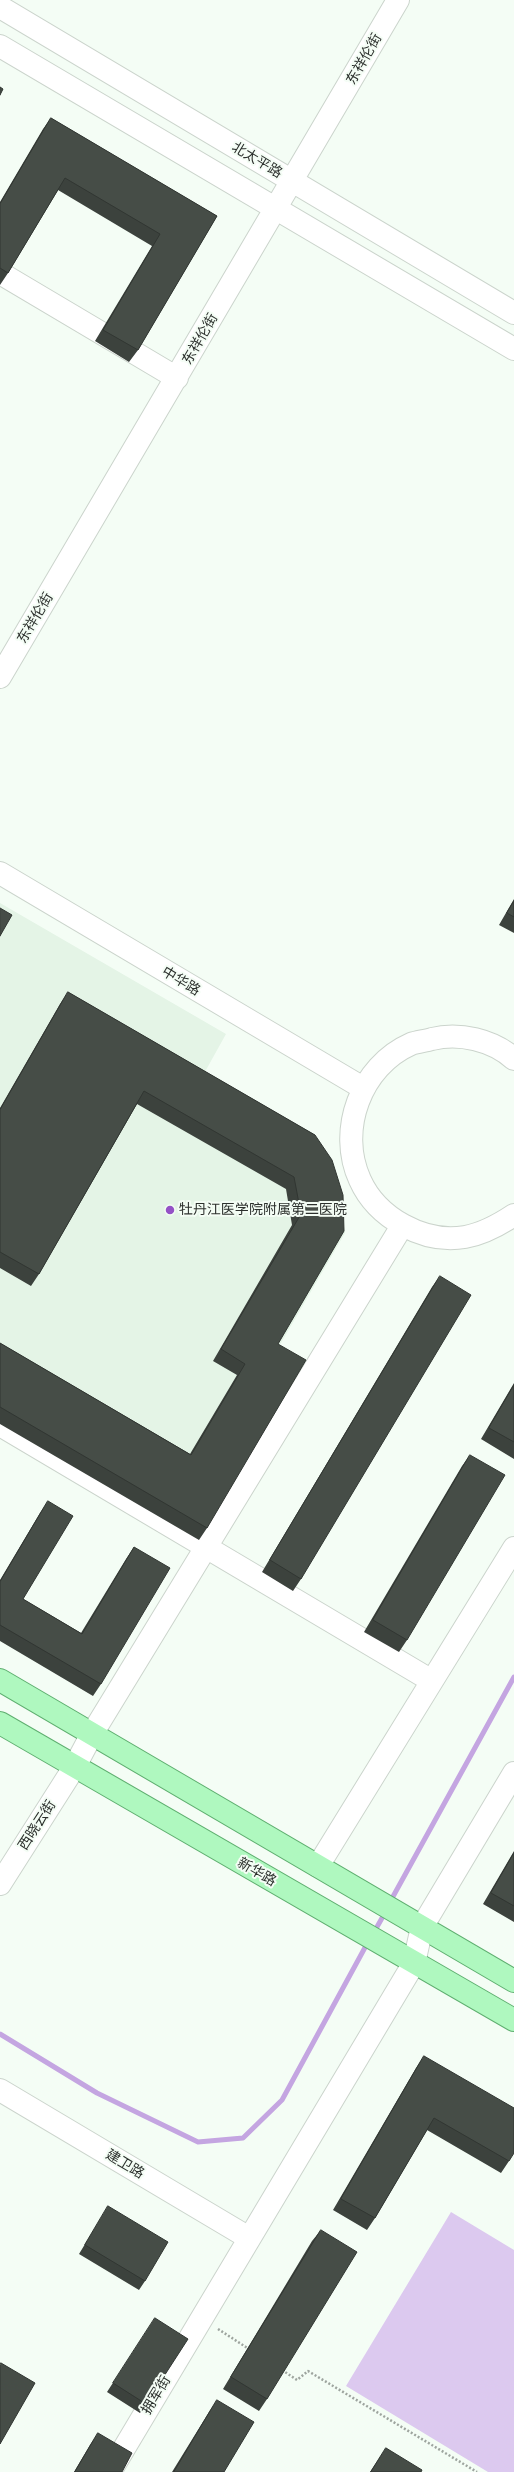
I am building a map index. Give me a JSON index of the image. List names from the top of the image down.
{
  "streets": {
    "main road": ["新华路"],
    "street": [
      "东祥伦街",
      "北太平路",
      "中华路",
      "西晓云街",
      "建卫路",
      "拥军街"
    ]
  },
  "crossings": [
    ["东祥伦街", "北太平路"],
    ["西晓云街", "新华路"],
    ["新华路", "拥军街"],
    ["建卫路", "拥军街"]
  ],
  "places": ["牡丹江医学院附属第二医院"]
}
